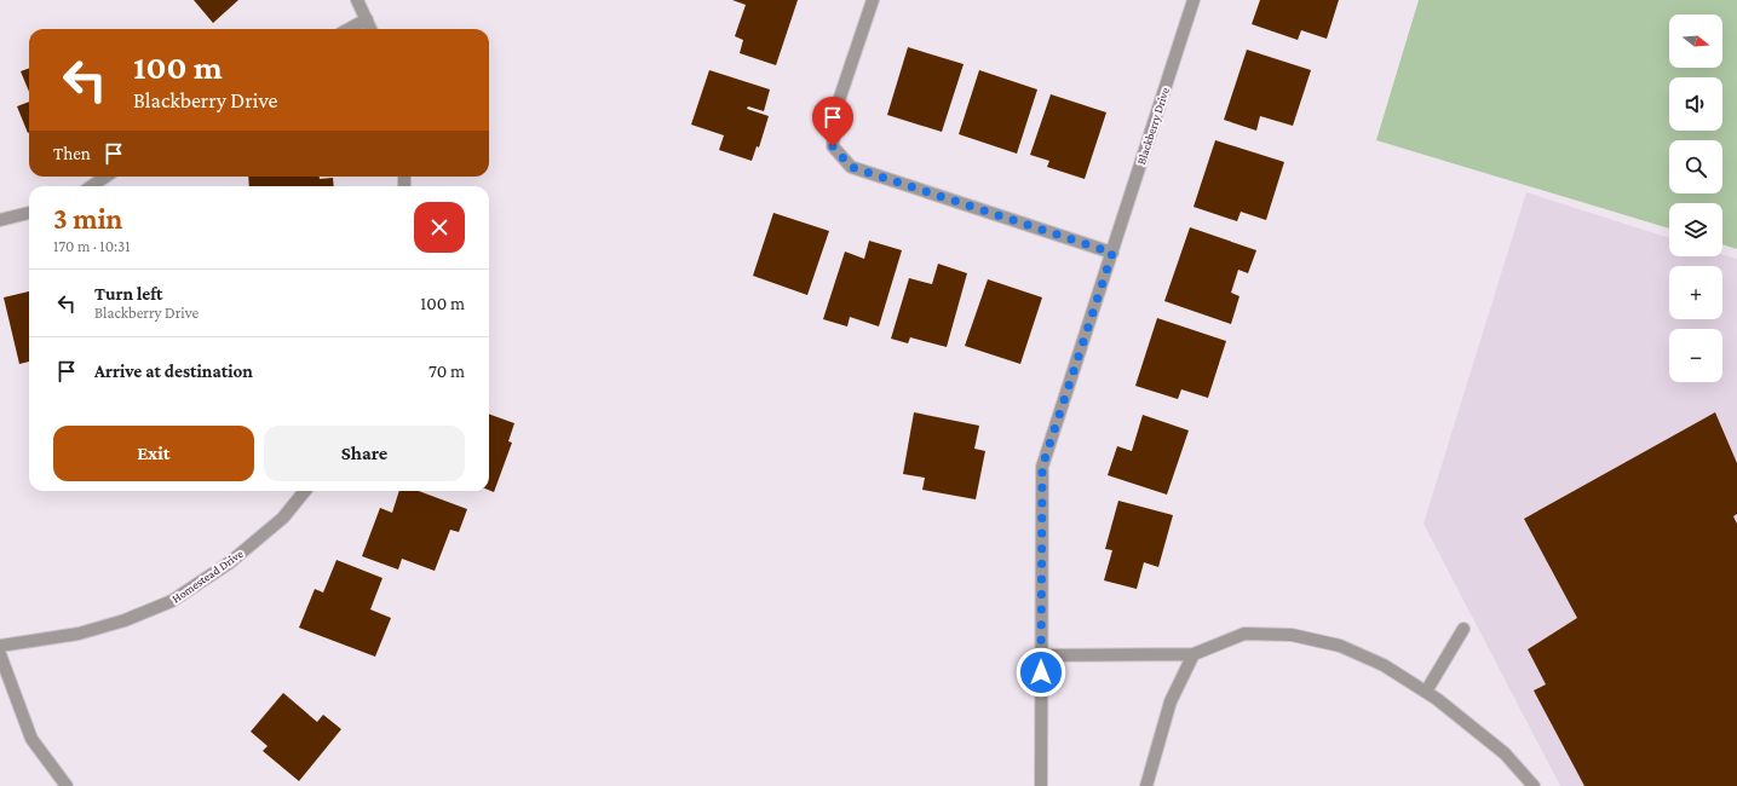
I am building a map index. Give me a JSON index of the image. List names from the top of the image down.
{
  "streets": {
    "street": ["Blackberry Drive", "Homestead Drive"]
  },
  "north": "right",
  "page": {
    "map_buttons": ["+", "−"],
    "turn": ["100 m", "Blackberry Drive"],
    "then": "Then",
    "heading": ["3 min", "170 m · 10:31"],
    "list": [
      {
        "name": "Turn left",
        "note": "Blackberry Drive",
        "value": "100 m"
      },
      {
        "name": "Arrive at destination",
        "value": "70 m"
      }
    ],
    "buttons": ["Exit", "Share"]
  }
}
